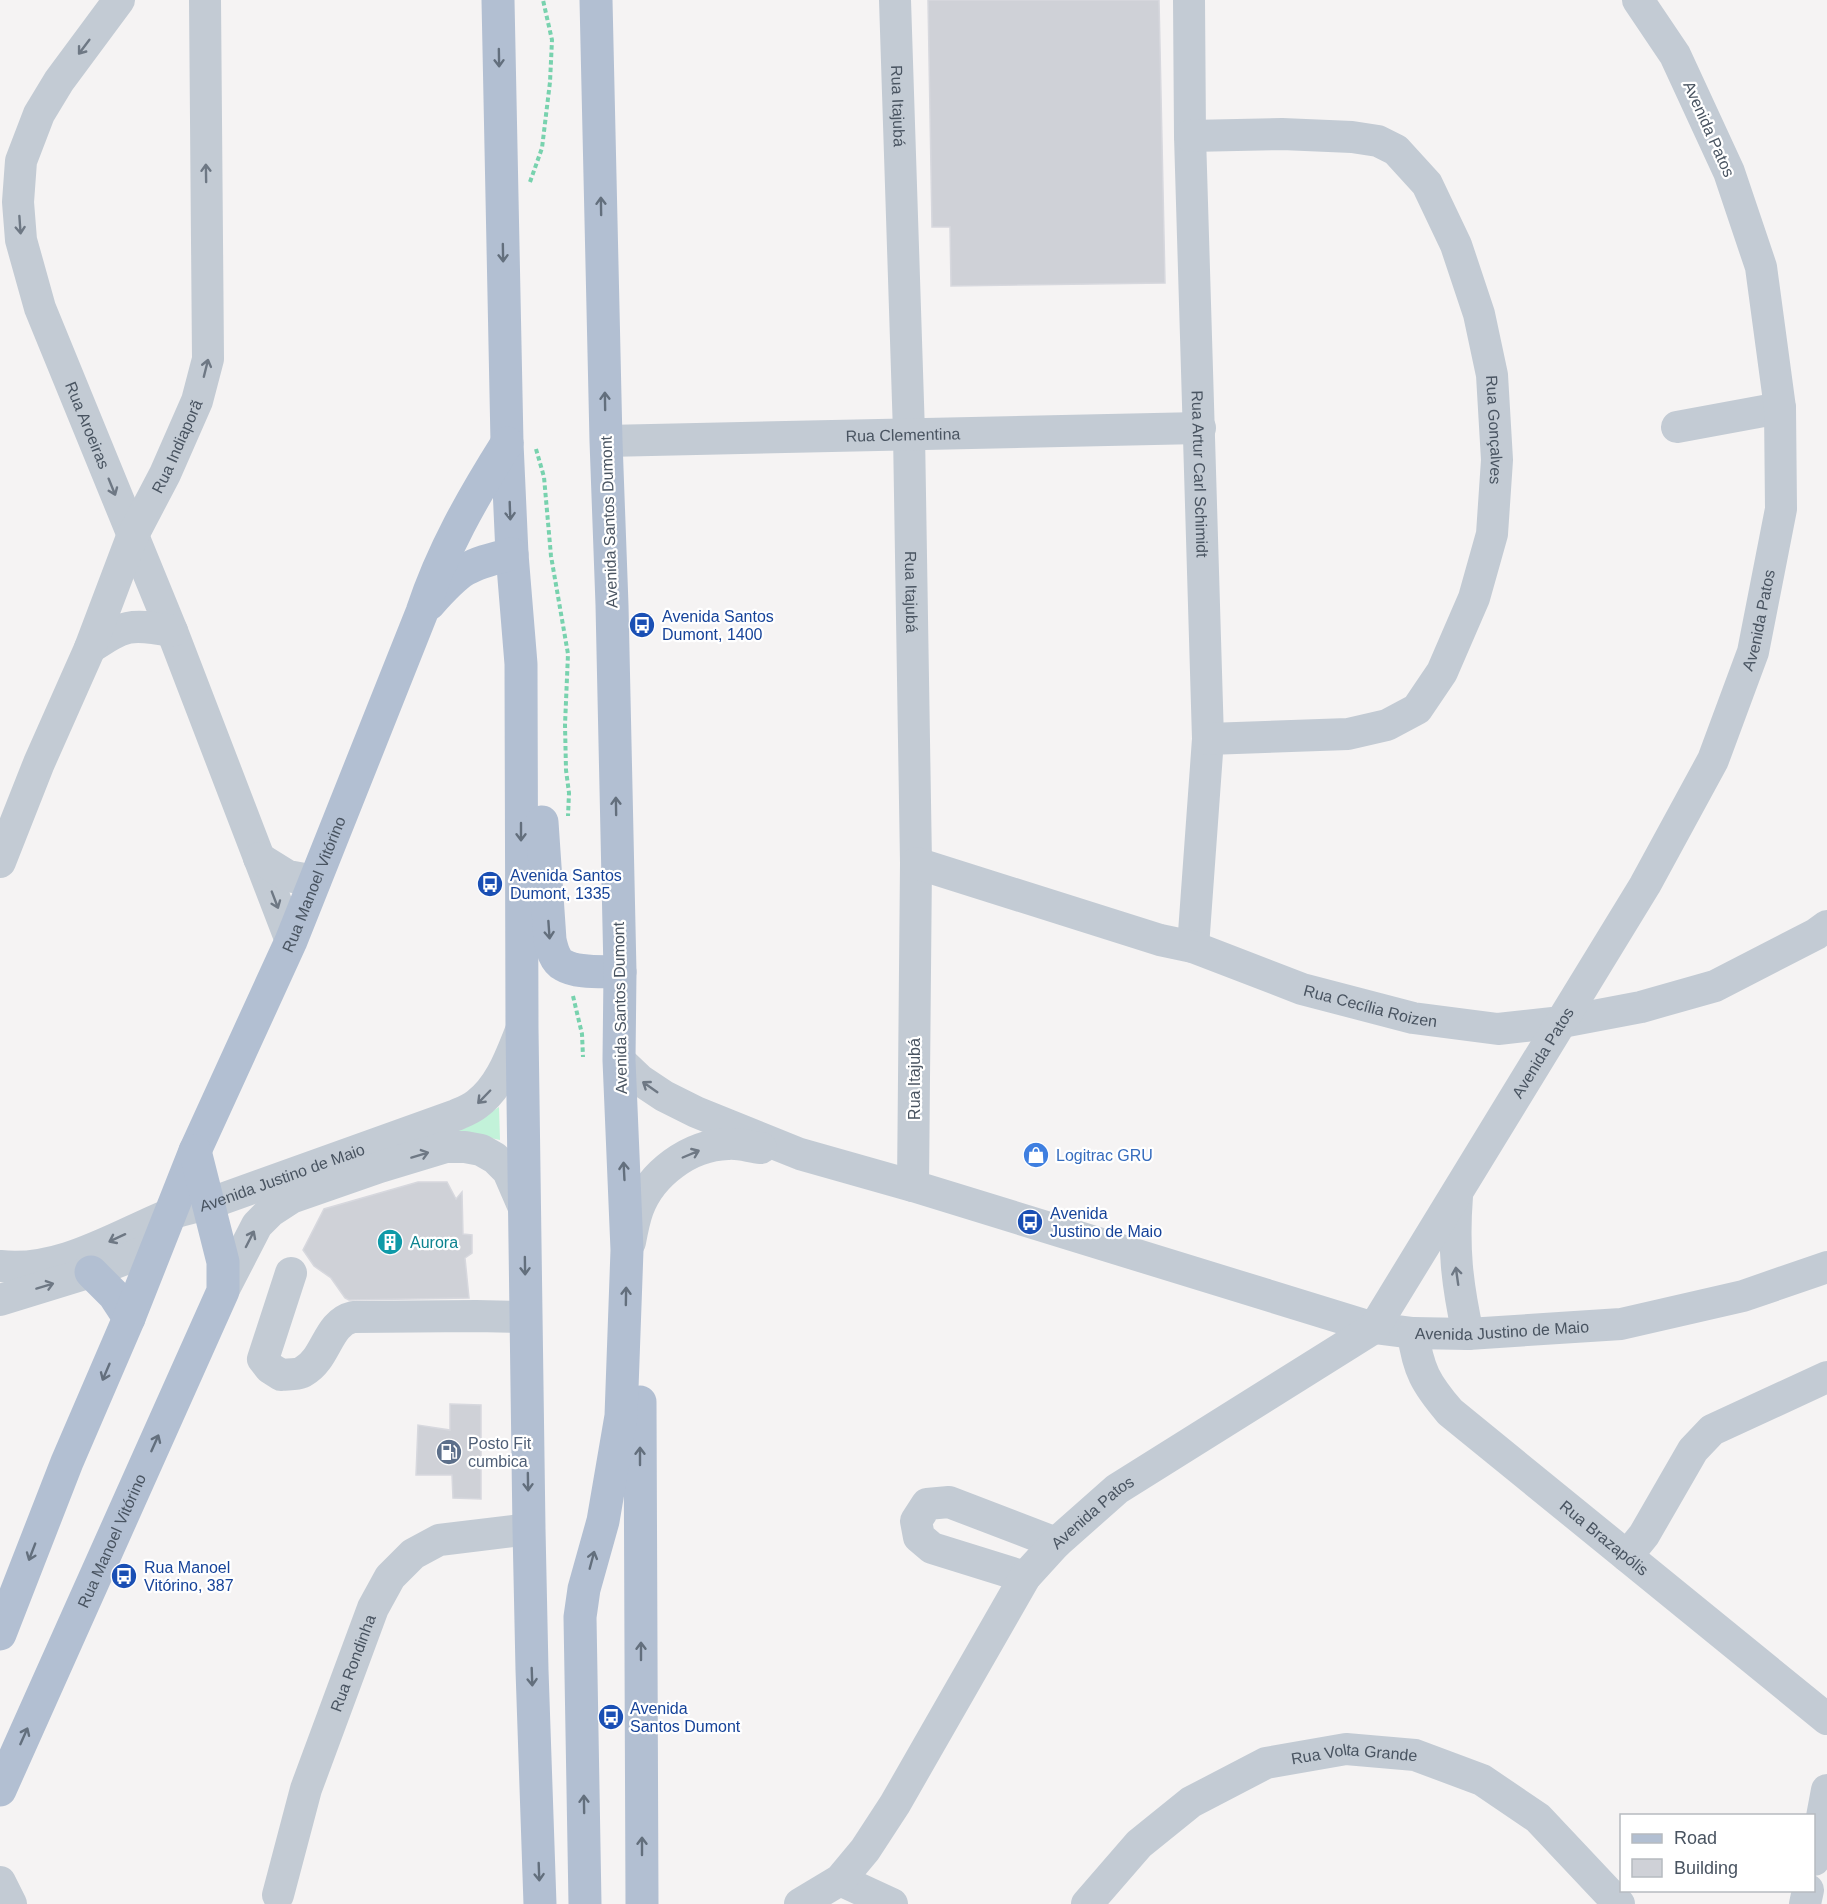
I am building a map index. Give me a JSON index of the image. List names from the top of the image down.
{
  "streets": {
    "main road": ["Avenida Santos Dumont", "Rua Manoel Vitórino"],
    "street": [
      "Rua Itajubá",
      "Avenida Patos",
      "Rua Aroeiras",
      "Rua Gonçalves",
      "Rua Clementina",
      "Rua Indiaporã",
      "Rua Artur Carl Schimidt",
      "Rua Cecília Roizen",
      "Avenida Justino de Maio",
      "Rua Brazapólis",
      "Rua Rondinha",
      "Rua Volta Grande"
    ]
  },
  "crossings": [
    ["Rua Itajubá", "Rua Clementina"],
    ["Rua Itajubá", "Rua Cecília Roizen"],
    ["Rua Itajubá", "Avenida Justino de Maio"],
    ["Avenida Patos", "Rua Cecília Roizen"],
    ["Avenida Patos", "Avenida Justino de Maio"],
    ["Rua Aroeiras", "Rua Indiaporã"],
    ["Rua Aroeiras", "Rua Manoel Vitórino"],
    ["Rua Gonçalves", "Rua Artur Carl Schimidt"],
    ["Rua Clementina", "Rua Artur Carl Schimidt"],
    ["Rua Clementina", "Avenida Santos Dumont"],
    ["Rua Artur Carl Schimidt", "Rua Cecília Roizen"],
    ["Avenida Santos Dumont", "Avenida Justino de Maio"],
    ["Rua Manoel Vitórino", "Avenida Justino de Maio"],
    ["Avenida Justino de Maio", "Rua Brazapólis"]
  ],
  "one_way": ["Rua Aroeiras", "Rua Indiaporã"],
  "places": {
    "bus stop": [
      "Avenida Santos Dumont, 1400",
      "Avenida Santos Dumont, 1335",
      "Avenida Justino de Maio",
      "Rua Manoel Vitórino, 387",
      "Avenida Santos Dumont"
    ],
    "shop": ["Logitrac GRU"],
    "building": ["Aurora"],
    "fuel station": ["Posto Fit cumbica"]
  },
  "legend": ["Road", "Building"]
}
